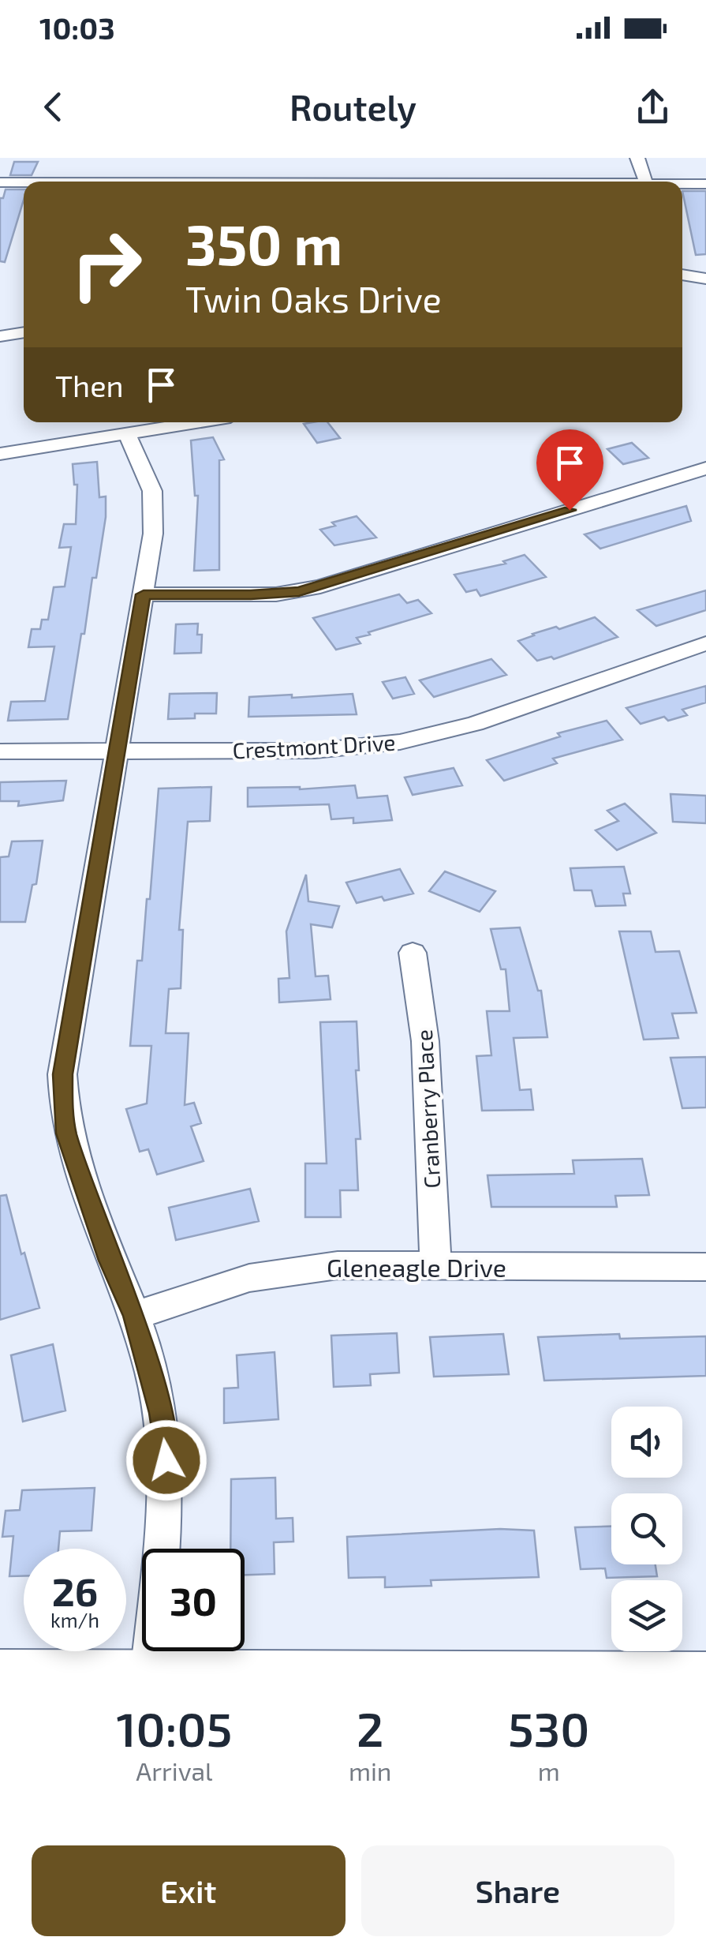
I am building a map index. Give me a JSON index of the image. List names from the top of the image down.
{
  "streets": {
    "street": ["Crestmont Drive", "Cranberry Place", "Gleneagle Drive"]
  },
  "crossings": [
    ["Cranberry Place", "Gleneagle Drive"]
  ],
  "page": {
    "status": "10:03",
    "header": "Routely",
    "turn": ["350 m", "Twin Oaks Drive"],
    "then": "Then",
    "speed": "26 km/h",
    "limit": "30",
    "eta": [
      "10:05",
      "Arrival",
      "2",
      "min",
      "530",
      "m"
    ],
    "buttons": ["Exit", "Share"]
  }
}
